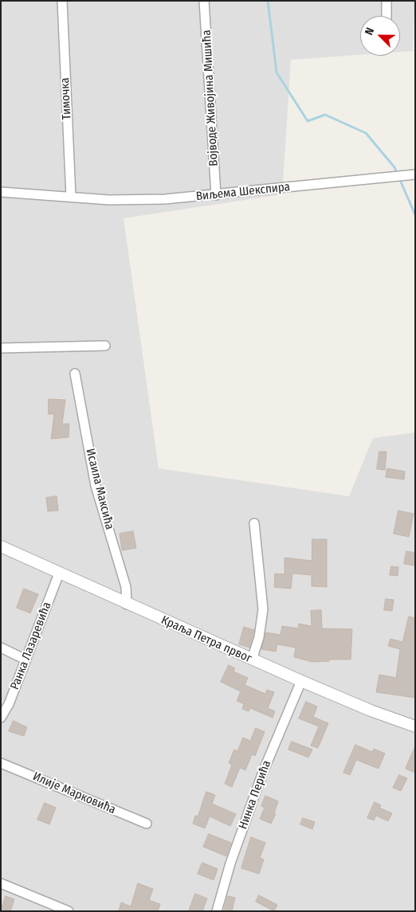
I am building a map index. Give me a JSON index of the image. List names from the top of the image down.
{
  "streets": {
    "street": [
      "Војводе Живојина Мишића",
      "Тимочка",
      "Виљема Шекспира",
      "Исаила Максића",
      "Краља Петра првог",
      "Ранка Лазаревића",
      "Илије Марковића",
      "Нинка Перића"
    ]
  },
  "crossings": [
    ["Војводе Живојина Мишића", "Виљема Шекспира"],
    ["Тимочка", "Виљема Шекспира"],
    ["Исаила Максића", "Краља Петра првог"],
    ["Краља Петра првог", "Ранка Лазаревића"],
    ["Краља Петра првог", "Нинка Перића"]
  ],
  "north": "top left"
}
